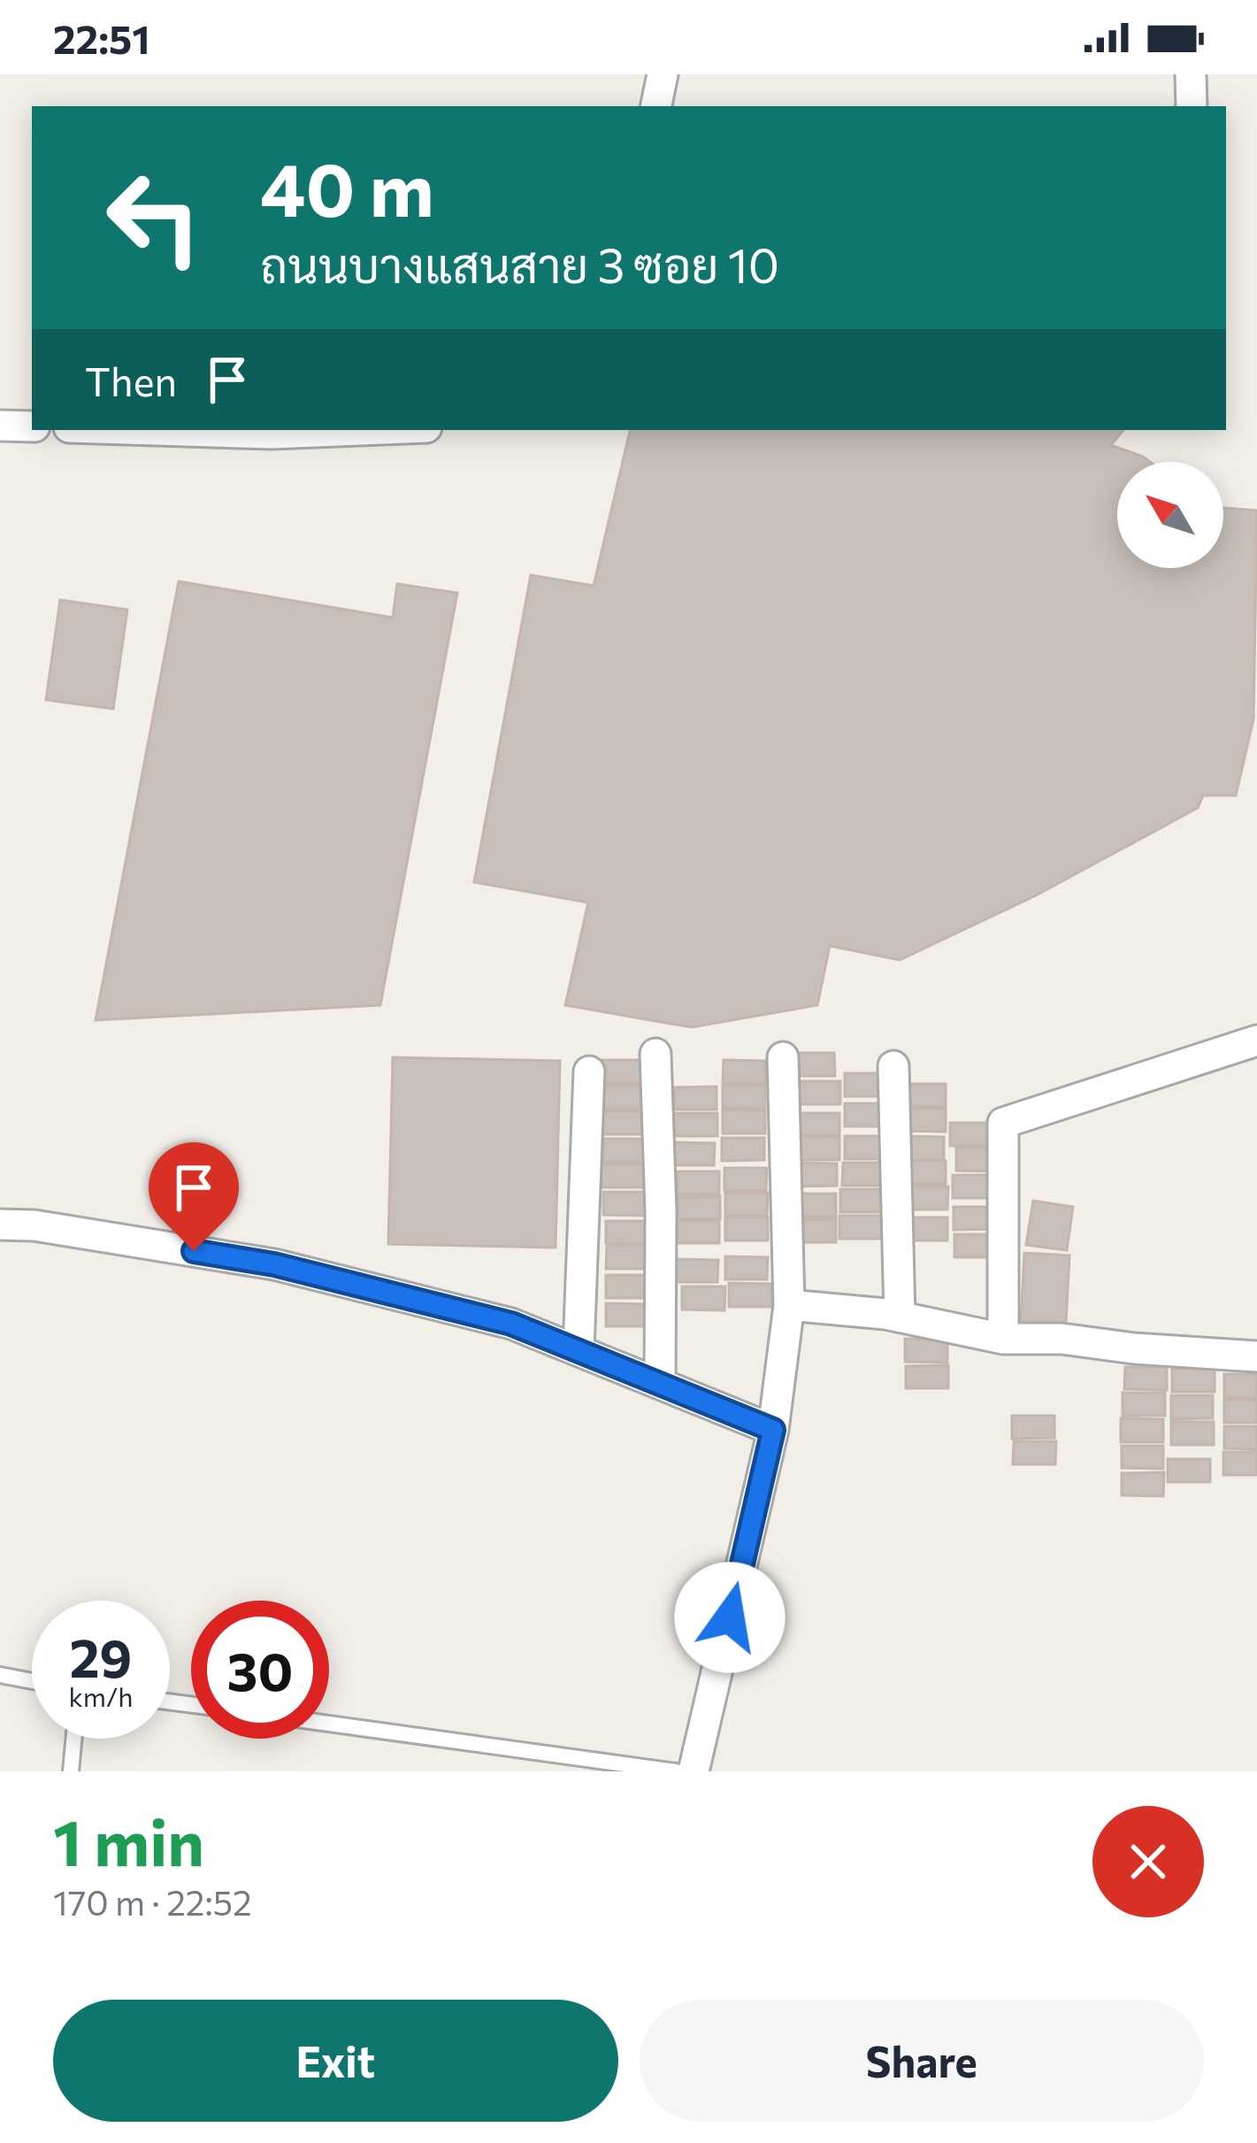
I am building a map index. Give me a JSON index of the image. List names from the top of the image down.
{
  "north": "top left",
  "page": {
    "status": "22:51",
    "turn": ["40 m", "ถนนบางแสนสาย 3 ซอย 10"],
    "then": "Then",
    "speed": "29 km/h",
    "limit": "30",
    "heading": ["1 min", "170 m · 22:52"],
    "buttons": ["Exit", "Share"]
  }
}
